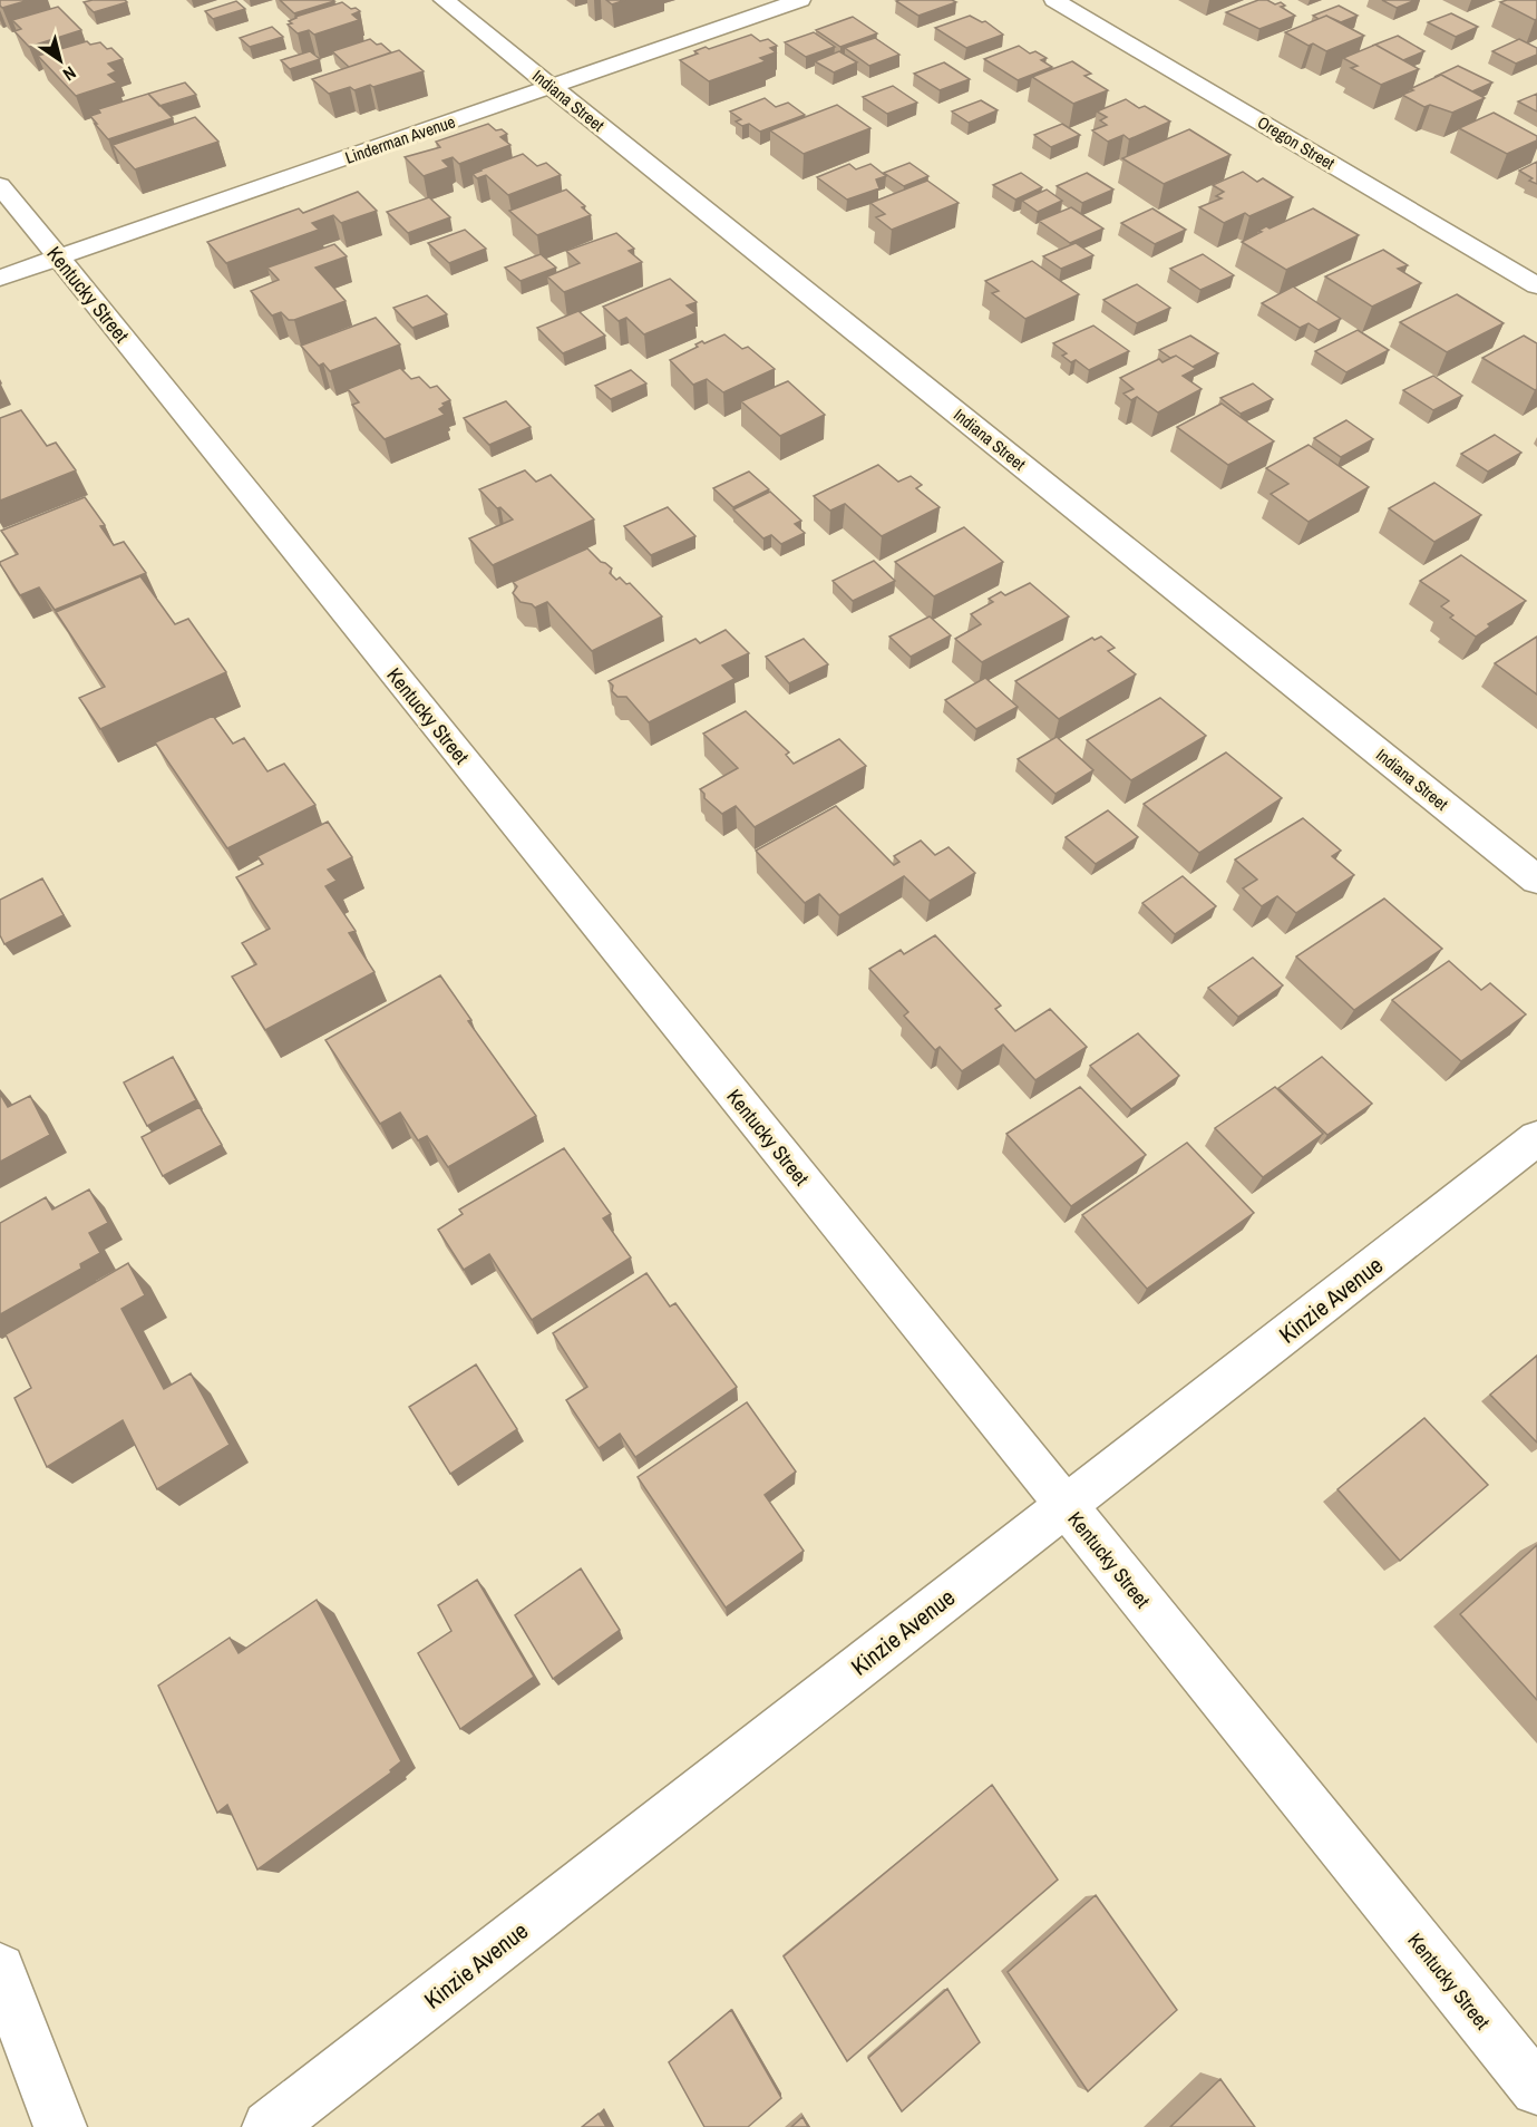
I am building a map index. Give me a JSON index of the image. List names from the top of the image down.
{
  "streets": {
    "street": [
      "Indiana Street",
      "Linderman Avenue",
      "Oregon Street",
      "Kentucky Street",
      "Kinzie Avenue"
    ]
  },
  "crossings": [
    ["Indiana Street", "Linderman Avenue"],
    ["Linderman Avenue", "Kentucky Street"],
    ["Kentucky Street", "Kinzie Avenue"]
  ],
  "north": "bottom right"
}
